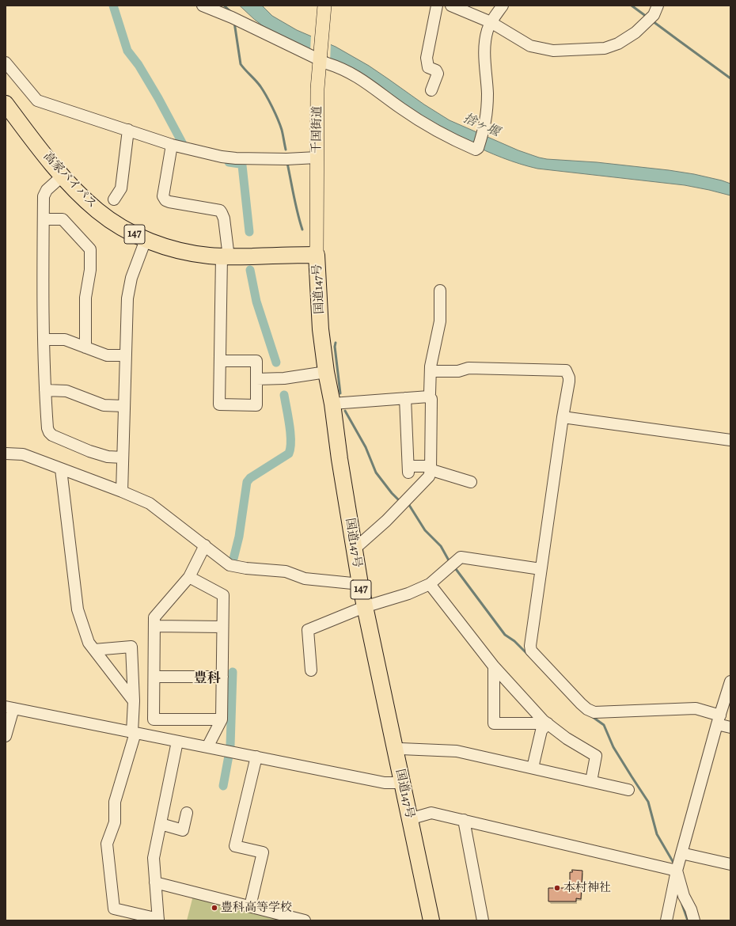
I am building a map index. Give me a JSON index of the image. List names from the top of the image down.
{
  "streets": {
    "highway": ["高家バイパス", "147", "国道147号"],
    "main road": ["千国街道"]
  },
  "crossings": [
    ["千国街道", "高家バイパス"],
    ["千国街道", "国道147号"],
    ["高家バイパス", "国道147号"]
  ],
  "districts": ["豊科"],
  "water": ["捨ヶ堰"],
  "places": ["本村神社", "豊科高等学校"]
}
